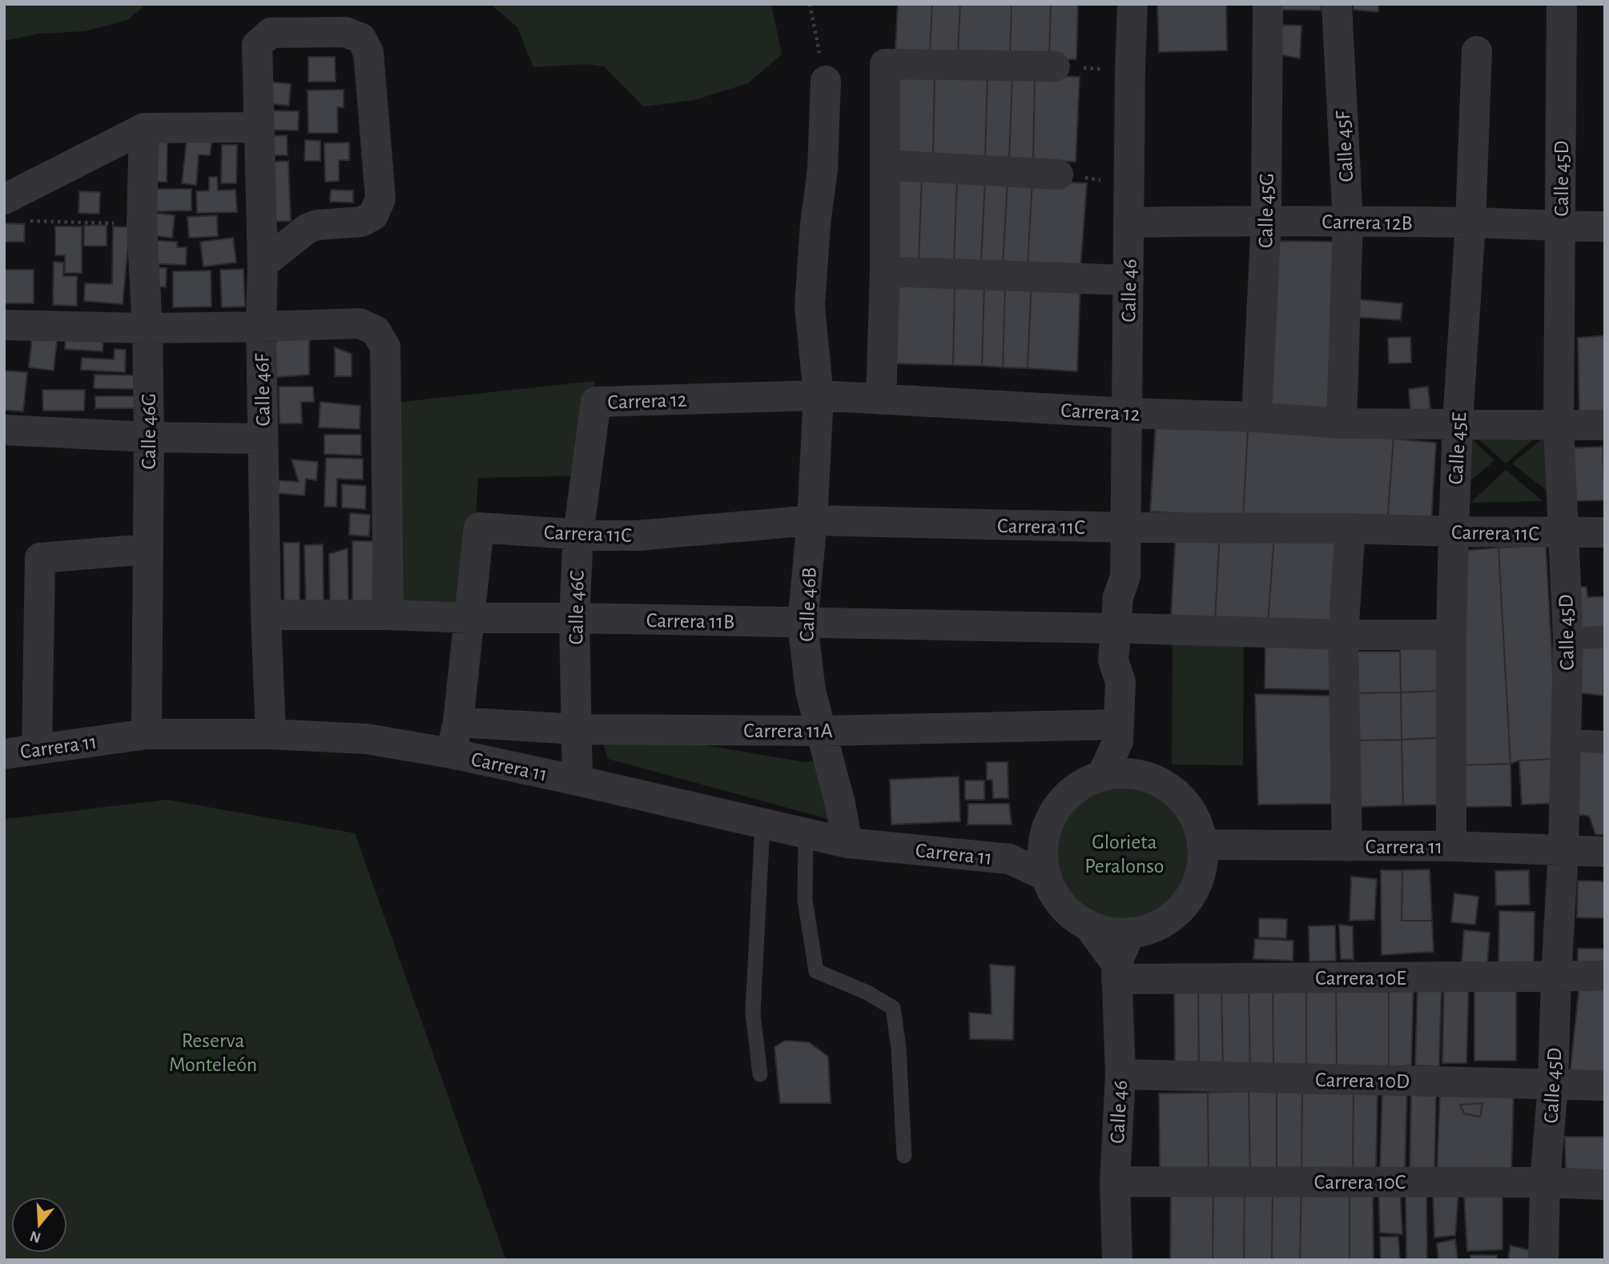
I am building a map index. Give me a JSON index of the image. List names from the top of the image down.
{
  "streets": {
    "street": [
      "Calle 45F",
      "Calle 45D",
      "Calle 45G",
      "Carrera 12B",
      "Calle 46",
      "Calle 46F",
      "Carrera 12",
      "Calle 46G",
      "Calle 45E",
      "Carrera 11C",
      "Calle 46B",
      "Calle 46C",
      "Carrera 11B",
      "Carrera 11A",
      "Carrera 11",
      "Carrera 10E",
      "Carrera 10D",
      "Carrera 10C"
    ]
  },
  "crossings": [
    ["Calle 45F", "Carrera 12B"],
    ["Calle 45F", "Carrera 12"],
    ["Calle 45D", "Carrera 12B"],
    ["Calle 45D", "Carrera 12"],
    ["Calle 45D", "Carrera 11C"],
    ["Calle 45D", "Carrera 11"],
    ["Calle 45D", "Carrera 10E"],
    ["Calle 45D", "Carrera 10D"],
    ["Calle 45D", "Carrera 10C"],
    ["Calle 45G", "Carrera 12B"],
    ["Calle 45G", "Carrera 12"],
    ["Carrera 12B", "Calle 46"],
    ["Carrera 12B", "Calle 45E"],
    ["Calle 46", "Carrera 12"],
    ["Calle 46", "Carrera 11C"],
    ["Calle 46", "Carrera 11B"],
    ["Calle 46", "Carrera 11A"],
    ["Calle 46", "Carrera 11"],
    ["Calle 46", "Carrera 10E"],
    ["Calle 46", "Carrera 10D"],
    ["Calle 46", "Carrera 10C"],
    ["Calle 46F", "Carrera 11B"],
    ["Calle 46F", "Carrera 11"],
    ["Carrera 12", "Calle 45E"],
    ["Carrera 12", "Calle 46B"],
    ["Carrera 12", "Calle 46C"],
    ["Calle 46G", "Carrera 11"],
    ["Calle 45E", "Carrera 11C"],
    ["Calle 45E", "Carrera 11B"],
    ["Calle 45E", "Carrera 11"],
    ["Carrera 11C", "Calle 46B"],
    ["Carrera 11C", "Calle 46C"],
    ["Carrera 11C", "Carrera 11B"],
    ["Calle 46B", "Carrera 11B"],
    ["Calle 46B", "Carrera 11A"],
    ["Calle 46B", "Carrera 11"],
    ["Calle 46C", "Carrera 11B"],
    ["Calle 46C", "Carrera 11A"],
    ["Calle 46C", "Carrera 11"]
  ],
  "parks": ["Glorieta Peralonso", "Reserva Monteleón"],
  "north": "bottom"
}
